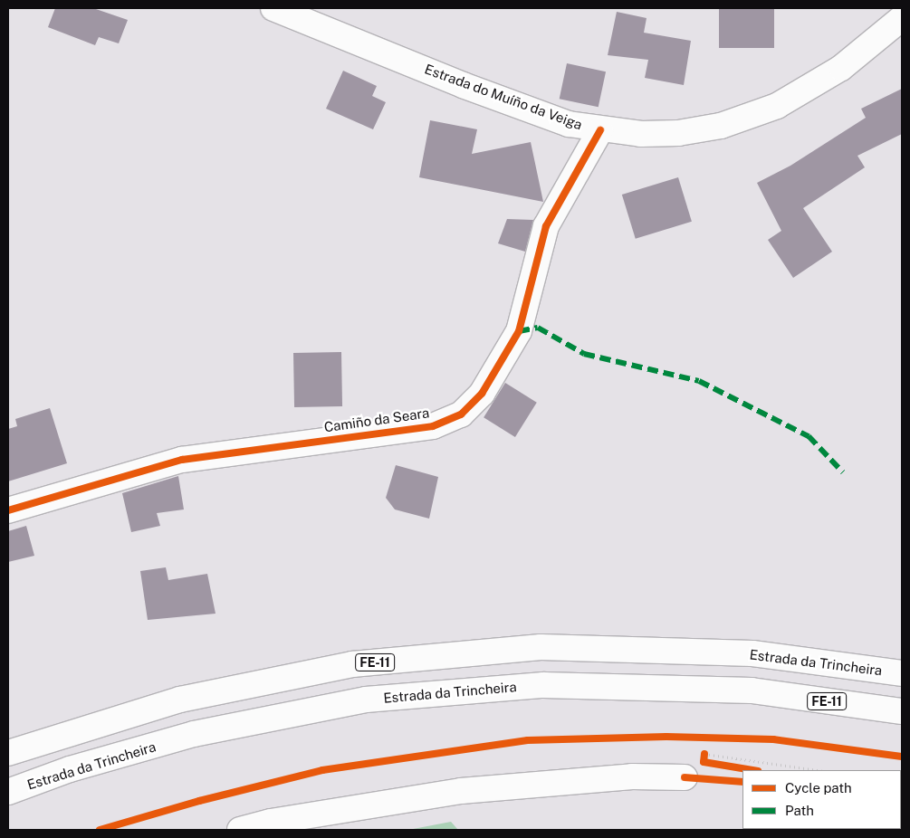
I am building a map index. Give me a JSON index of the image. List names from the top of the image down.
{
  "streets": {
    "main road": [
      "Estrada do Muíño da Veiga",
      "Camiño da Seara",
      "FE-11",
      "Estrada da Trincheira"
    ]
  },
  "crossings": [
    ["Estrada do Muíño da Veiga", "Camiño da Seara"]
  ],
  "legend": ["Cycle path", "Path"]
}
